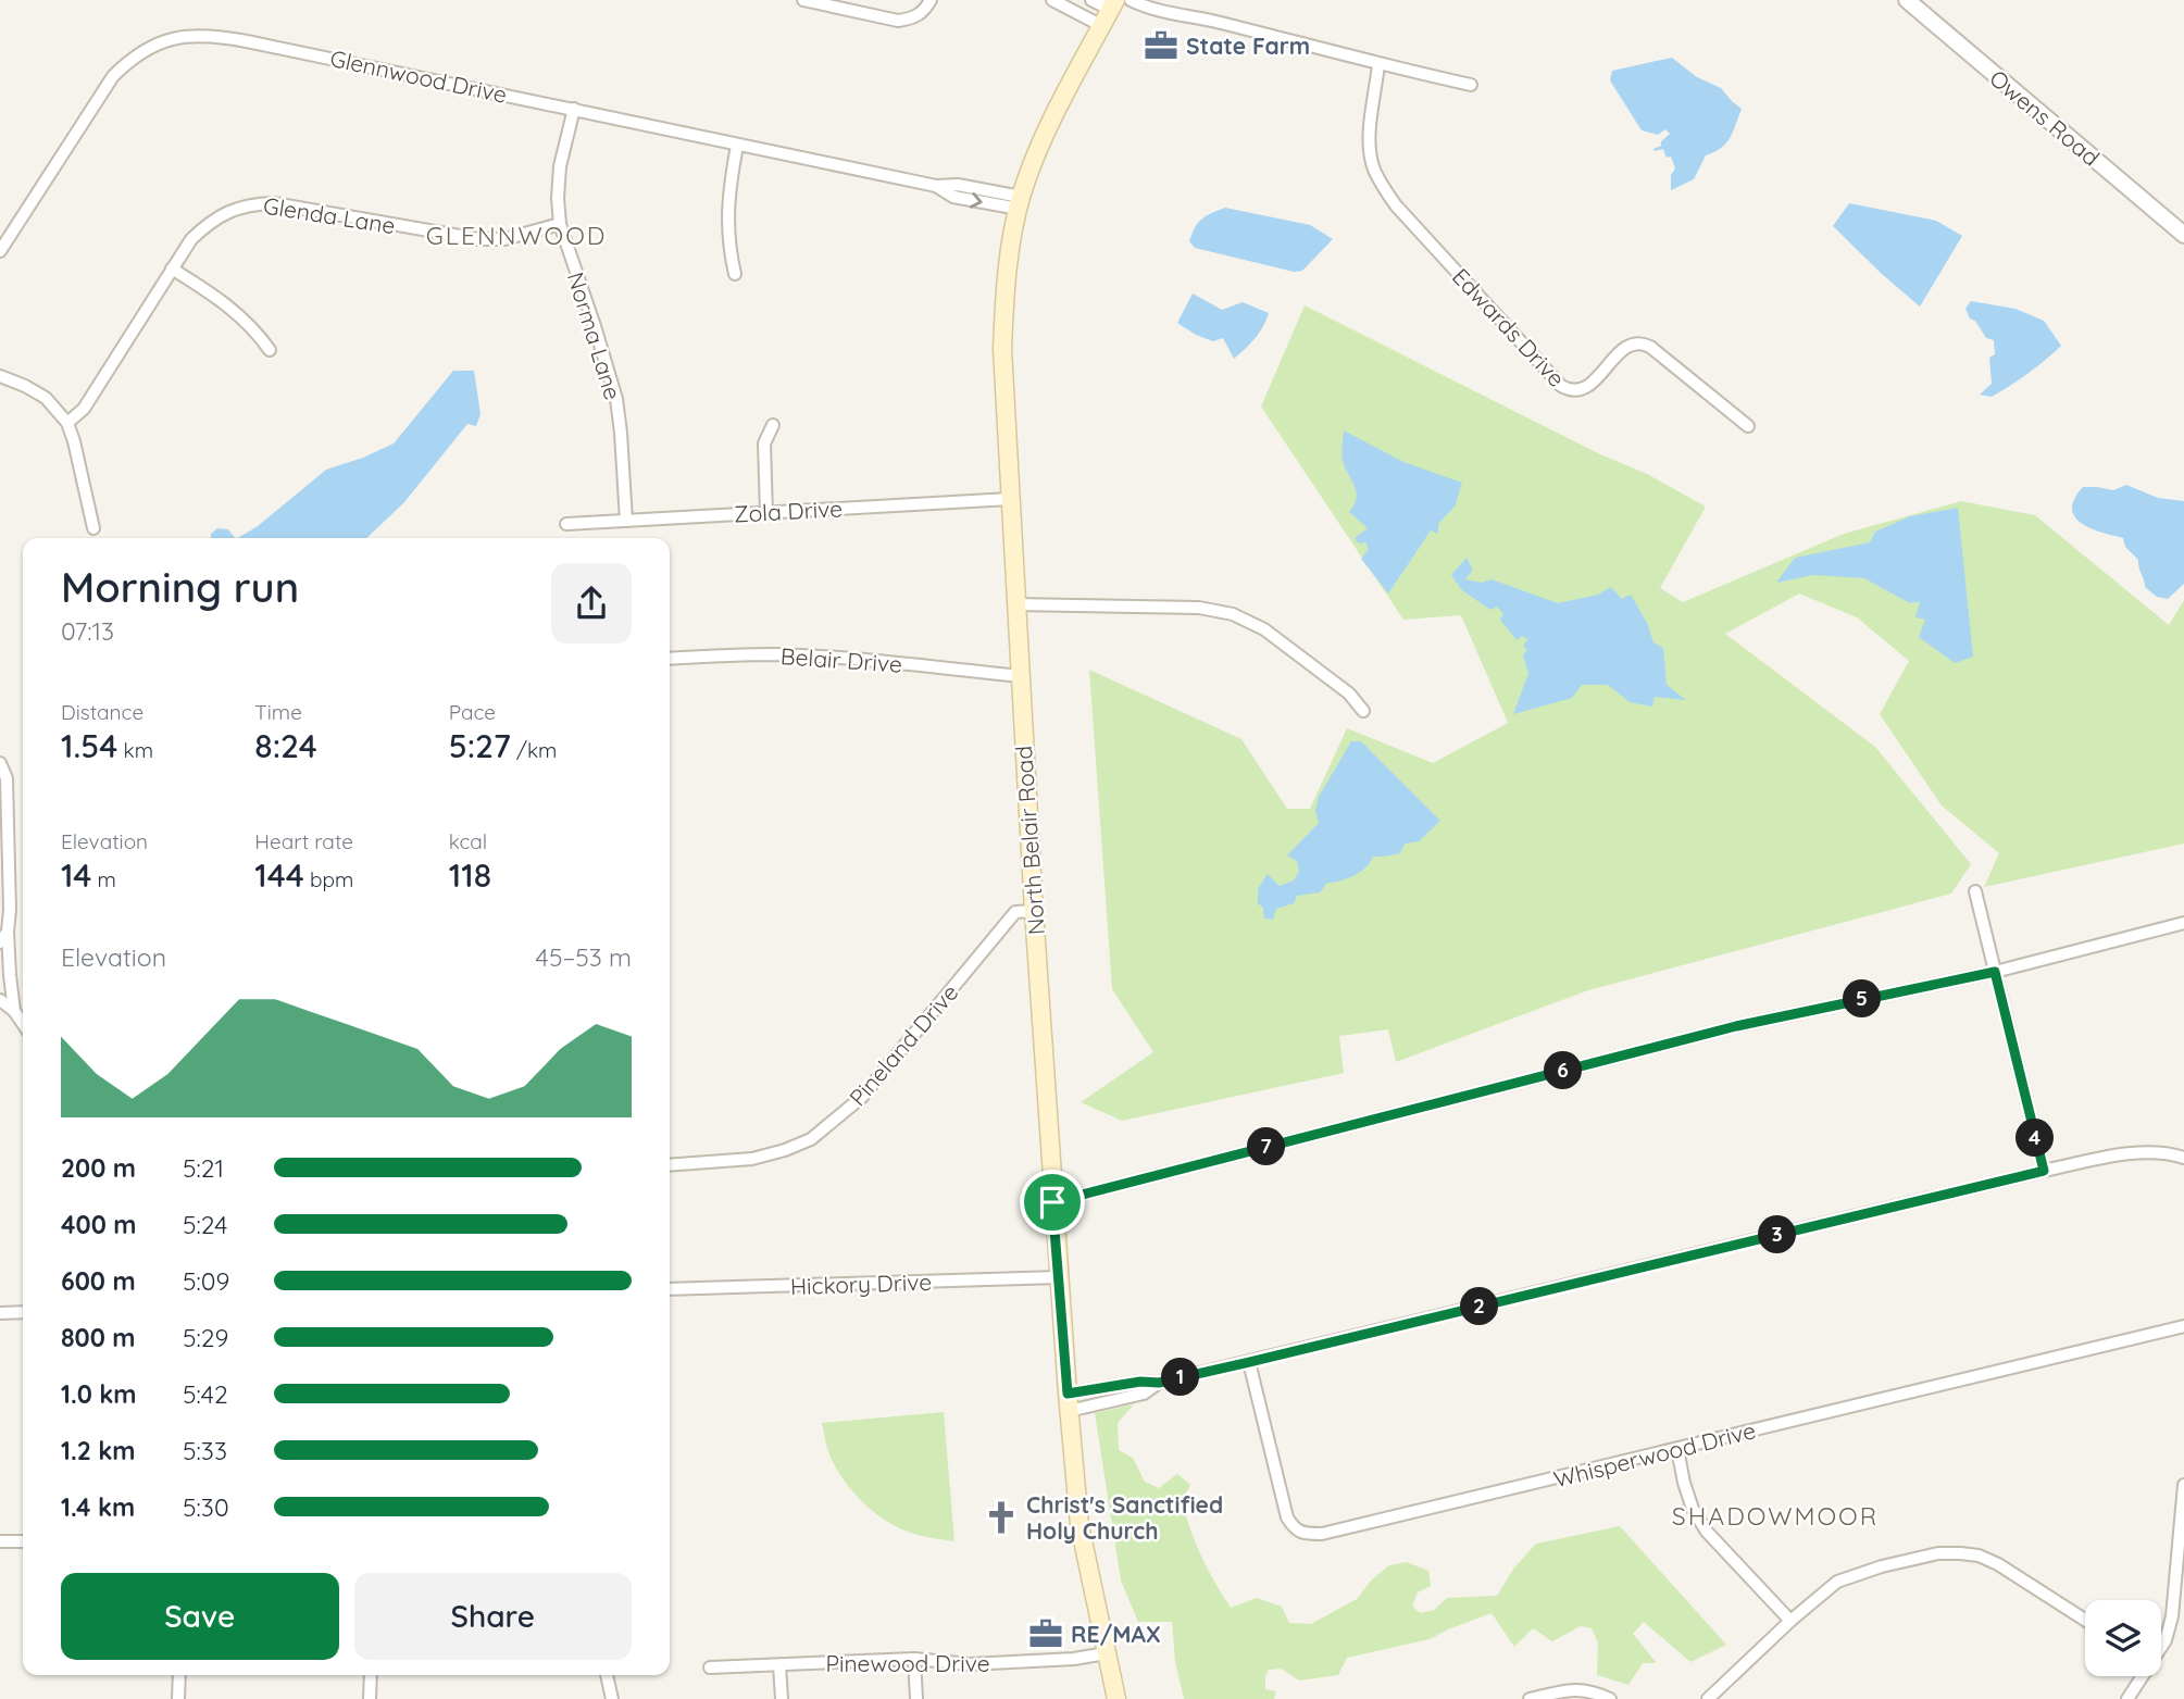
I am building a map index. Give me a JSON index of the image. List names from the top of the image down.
{
  "streets": {
    "main road": ["North Belair Road"],
    "street": [
      "Glennwood Drive",
      "Owens Road",
      "Glenda Lane",
      "Edwards Drive",
      "Norma Lane",
      "Zola Drive",
      "Belair Drive",
      "Pineland Drive",
      "Hickory Drive",
      "Whisperwood Drive",
      "Pinewood Drive"
    ]
  },
  "crossings": [
    ["Glennwood Drive", "Norma Lane"],
    ["Glennwood Drive", "North Belair Road"],
    ["Glenda Lane", "Norma Lane"],
    ["Norma Lane", "Zola Drive"],
    ["Zola Drive", "North Belair Road"],
    ["Belair Drive", "North Belair Road"],
    ["North Belair Road", "Pineland Drive"],
    ["North Belair Road", "Hickory Drive"],
    ["North Belair Road", "Pinewood Drive"]
  ],
  "districts": ["GLENNWOOD", "SHADOWMOOR"],
  "places": {
    "office": ["State Farm", "RE/MAX"],
    "church": ["Christ's Sanctified Holy Church"]
  },
  "page": {
    "heading": ["Morning run", "07:13"],
    "stats": [
      ["Distance", "1.54 km"],
      ["Time", "8:24"],
      ["Pace", "5:27 /km"],
      ["Elevation", "14 m"],
      ["Heart rate", "144 bpm"],
      ["kcal", "118"]
    ],
    "chart": ["Elevation", "45–53 m"],
    "pins": [
      "5",
      "6",
      "4",
      "7",
      "3",
      "2",
      "1"
    ],
    "list": [
      {
        "name": "200 m",
        "note": "5:21"
      },
      {
        "name": "400 m",
        "note": "5:24"
      },
      {
        "name": "600 m",
        "note": "5:09"
      },
      {
        "name": "800 m",
        "note": "5:29"
      },
      {
        "name": "1.0 km",
        "note": "5:42"
      },
      {
        "name": "1.2 km",
        "note": "5:33"
      },
      {
        "name": "1.4 km",
        "note": "5:30"
      }
    ],
    "buttons": ["Save", "Share"]
  }
}
